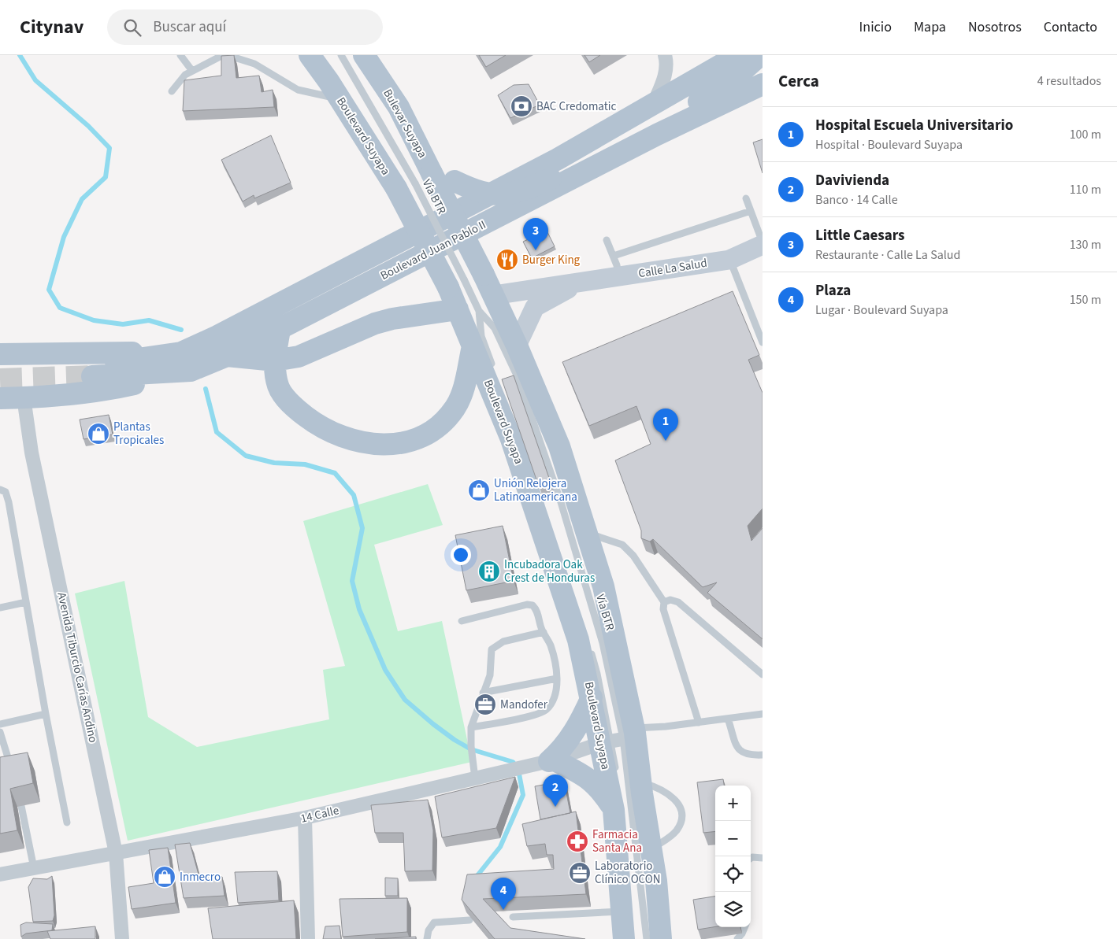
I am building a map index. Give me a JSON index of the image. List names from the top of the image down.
{
  "streets": {
    "main road": [
      "Bulevar Suyapa",
      "Boulevard Suyapa",
      "Boulevard Juan Pablo II",
      "Calle La Salud"
    ],
    "street": ["Avenida Tiburcio Carías Andino", "14 Calle"],
    "lane": ["Vía BTR"]
  },
  "crossings": [
    ["Bulevar Suyapa", "Boulevard Suyapa"],
    ["Bulevar Suyapa", "Vía BTR"],
    ["Boulevard Suyapa", "Vía BTR"],
    ["Boulevard Suyapa", "Calle La Salud"],
    ["Boulevard Suyapa", "14 Calle"],
    ["Vía BTR", "14 Calle"],
    ["Avenida Tiburcio Carías Andino", "14 Calle"]
  ],
  "places": {
    "bank": ["BAC Credomatic"],
    "restaurant": ["Burger King"],
    "shop": ["Plantas Tropicales", "Unión Relojera Latinoamericana", "Inmecro"],
    "building": ["Incubadora Oak Crest de Honduras"],
    "office": ["Mandofer", "Laboratorio Clínico OCON"],
    "pharmacy": ["Farmacia Santa Ana"]
  },
  "page": {
    "header": "Citynav",
    "search": "Buscar aquí",
    "nav": [
      "Inicio",
      "Mapa",
      "Nosotros",
      "Contacto"
    ],
    "heading": ["Cerca", "4 resultados"],
    "list": [
      {
        "mark": "1",
        "name": "Hospital Escuela Universitario",
        "note": "Hospital · Boulevard Suyapa",
        "value": "100 m"
      },
      {
        "mark": "2",
        "name": "Davivienda",
        "note": "Banco · 14 Calle",
        "value": "110 m"
      },
      {
        "mark": "3",
        "name": "Little Caesars",
        "note": "Restaurante · Calle La Salud",
        "value": "130 m"
      },
      {
        "mark": "4",
        "name": "Plaza",
        "note": "Lugar · Boulevard Suyapa",
        "value": "150 m"
      }
    ],
    "pins": [
      "3",
      "1",
      "2",
      "4"
    ],
    "map_buttons": ["+", "−"]
  }
}
